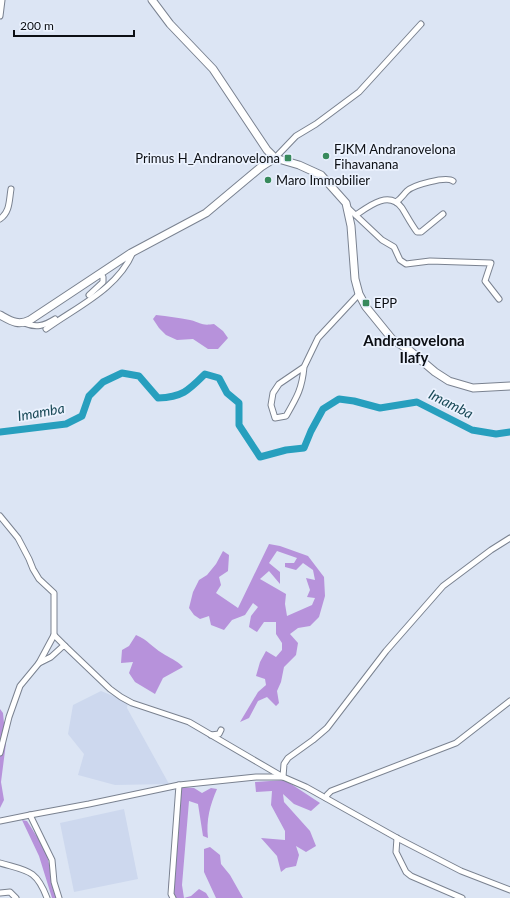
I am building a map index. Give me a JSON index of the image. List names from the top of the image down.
{
  "districts": ["Andranovelona Ilafy"],
  "water": ["Imamba"],
  "places": {
    "other": ["FJKM Andranovelona Fihavanana", "Maro Immobilier"],
    "transit": ["Primus H_Andranovelona", "EPP"]
  },
  "scale_bar": "200 m"
}
